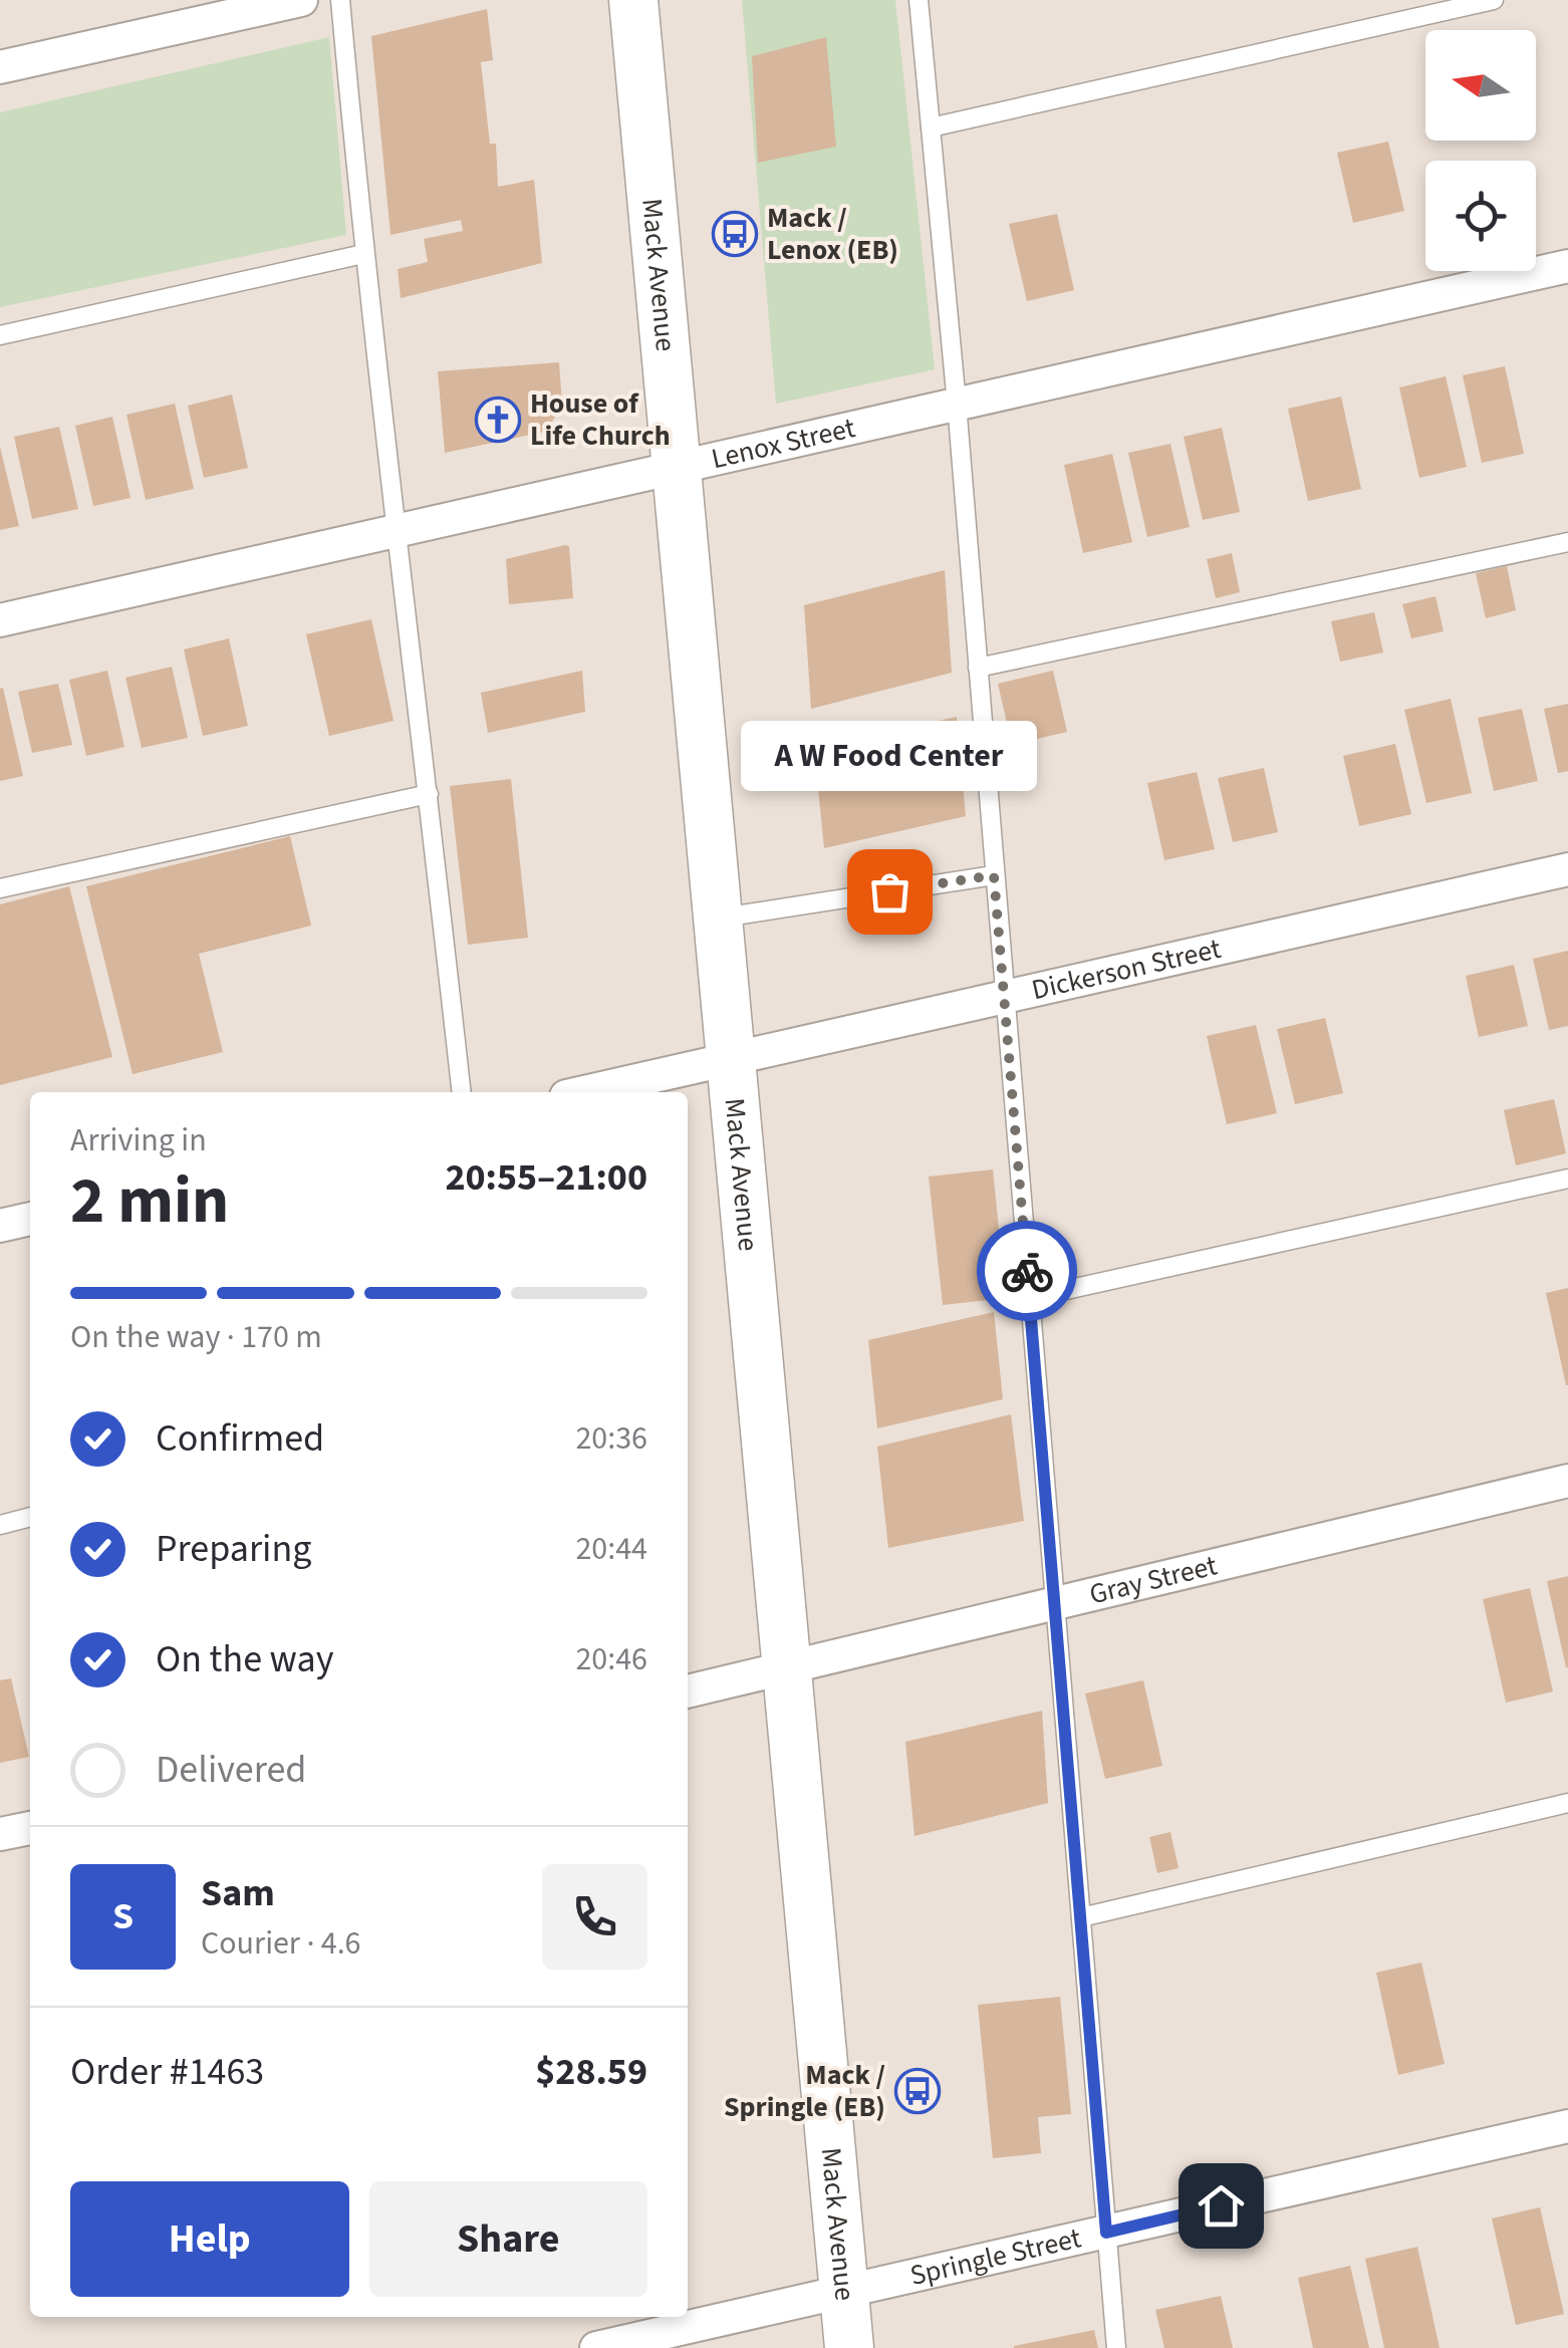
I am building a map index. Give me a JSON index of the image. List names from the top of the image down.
{
  "streets": {
    "main road": ["Mack Avenue"],
    "street": [
      "Lenox Street",
      "Dickerson Street",
      "Gray Street",
      "Springle Street"
    ]
  },
  "crossings": [
    ["Mack Avenue", "Lenox Street"],
    ["Mack Avenue", "Dickerson Street"],
    ["Mack Avenue", "Gray Street"],
    ["Mack Avenue", "Springle Street"]
  ],
  "places": {
    "bus stop": ["Mack / Lenox (EB)", "Mack / Springle (EB)"],
    "church": ["House of Life Church"],
    "other": ["A W Food Center"]
  },
  "north": "left",
  "page": {
    "bubble": "A W Food Center",
    "heading": ["2 min", "Arriving in", "20:55–21:00"],
    "panel": [
      "Sam",
      "Courier · 4.6",
      "Order #1463",
      "$28.59"
    ],
    "bar": "On the way · 170 m",
    "list": [
      ["Confirmed", "20:36"],
      ["Preparing", "20:44"],
      ["On the way", "20:46"],
      "Delivered"
    ],
    "round": "S",
    "buttons": ["Help", "Share"]
  }
}
